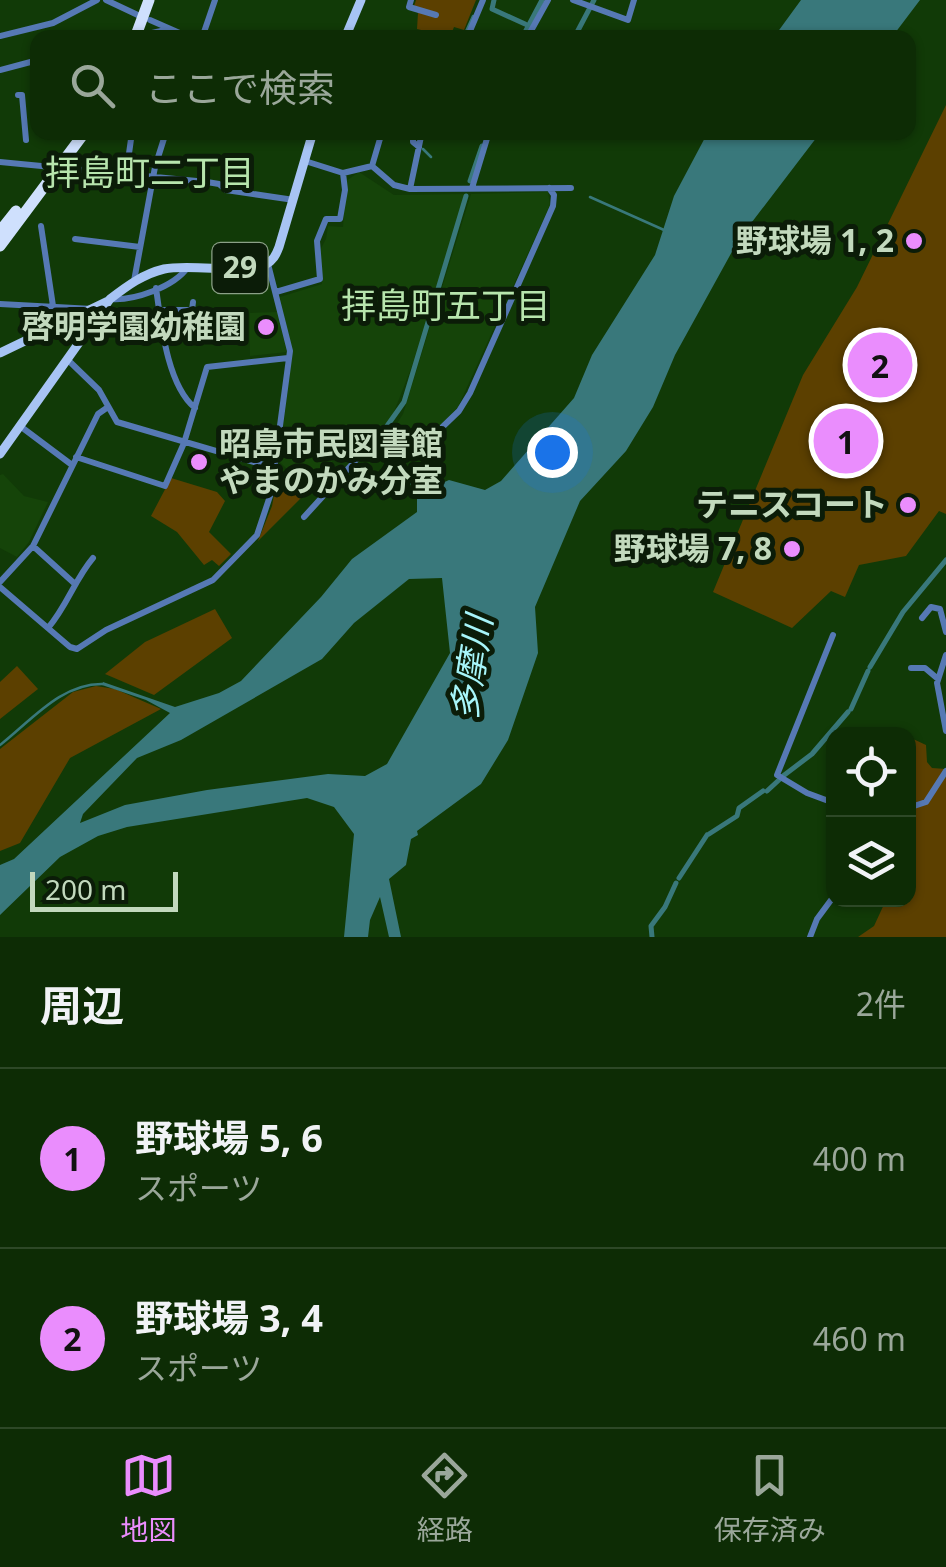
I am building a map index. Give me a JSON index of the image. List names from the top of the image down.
{
  "streets": {
    "main road": ["29"]
  },
  "districts": ["拝島町二丁目", "拝島町五丁目"],
  "water": ["多摩川"],
  "places": [
    "野球場 1, 2",
    "啓明学園幼稚園",
    "昭島市民図書館 やまのかみ分室",
    "テニスコート",
    "野球場 7, 8"
  ],
  "scale_bar": "200 m",
  "page": {
    "search": "ここで検索",
    "pins": ["2", "1"],
    "scale": "200 m",
    "heading": ["周辺", "2件"],
    "list": [
      {
        "mark": "1",
        "name": "野球場 5, 6",
        "note": "スポーツ",
        "value": "400 m"
      },
      {
        "mark": "2",
        "name": "野球場 3, 4",
        "note": "スポーツ",
        "value": "460 m"
      }
    ],
    "nav": ["地図", "経路", "保存済み"]
  }
}
